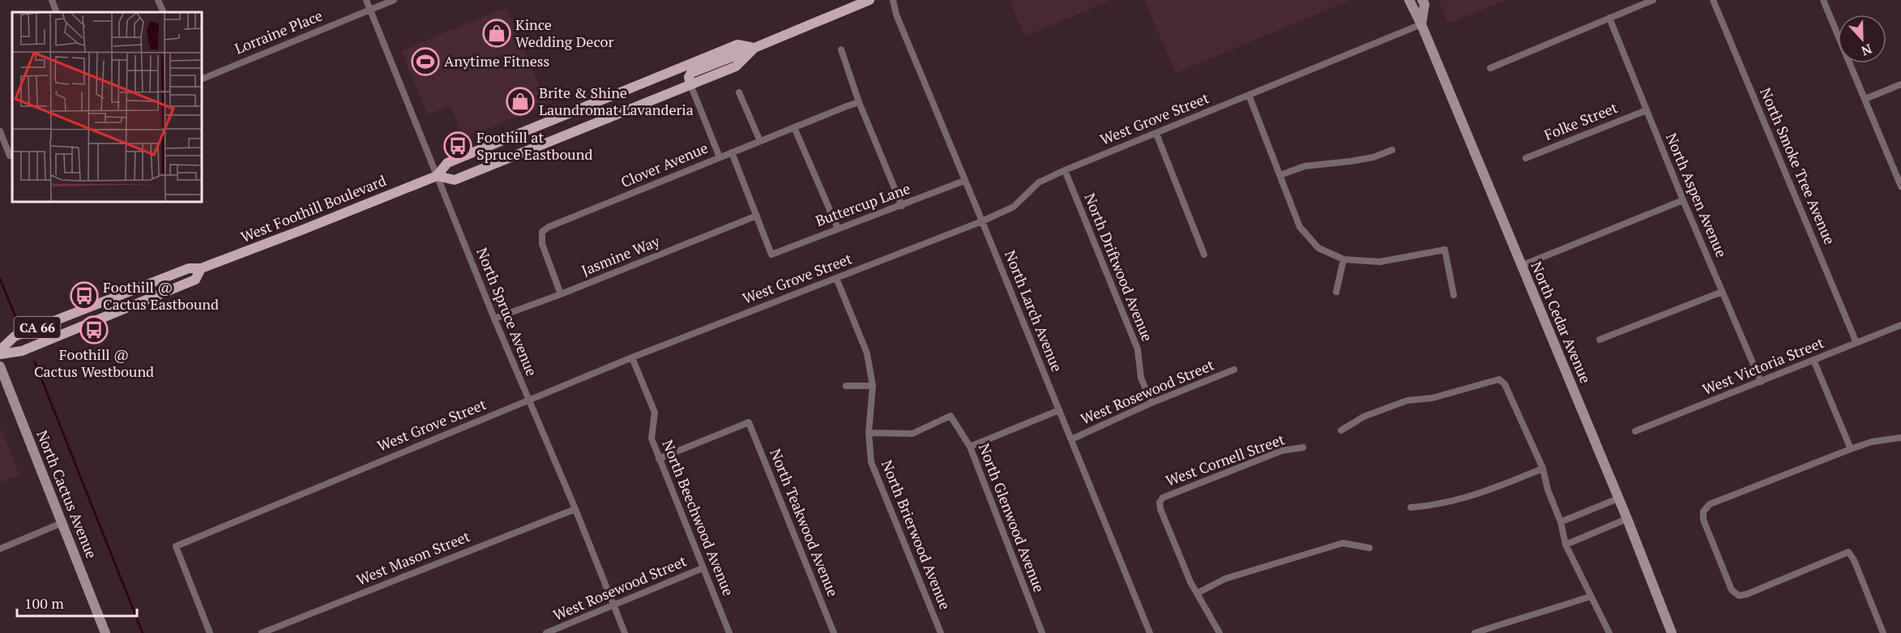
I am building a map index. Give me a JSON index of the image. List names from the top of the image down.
{
  "streets": {
    "main road": [
      "West Foothill Boulevard",
      "North Cedar Avenue",
      "CA 66",
      "North Cactus Avenue"
    ],
    "street": [
      "Lorraine Place",
      "West Grove Street",
      "Folke Street",
      "Clover Avenue",
      "North Smoke Tree Avenue",
      "North Aspen Avenue",
      "Buttercup Lane",
      "Jasmine Way",
      "North Driftwood Avenue",
      "North Larch Avenue",
      "North Spruce Avenue",
      "West Victoria Street",
      "West Rosewood Street",
      "West Cornell Street",
      "North Beechwood Avenue",
      "North Glenwood Avenue",
      "North Teakwood Avenue",
      "North Brierwood Avenue",
      "West Mason Street"
    ]
  },
  "crossings": [
    ["Lorraine Place", "North Spruce Avenue"],
    ["West Grove Street", "North Driftwood Avenue"],
    ["West Grove Street", "North Larch Avenue"],
    ["West Grove Street", "North Spruce Avenue"],
    ["West Grove Street", "North Cedar Avenue"],
    ["West Grove Street", "North Beechwood Avenue"],
    ["West Grove Street", "North Brierwood Avenue"],
    ["Folke Street", "North Aspen Avenue"],
    ["Clover Avenue", "Jasmine Way"],
    ["North Smoke Tree Avenue", "West Victoria Street"],
    ["North Aspen Avenue", "West Victoria Street"],
    ["Buttercup Lane", "Jasmine Way"],
    ["Buttercup Lane", "North Larch Avenue"],
    ["West Foothill Boulevard", "North Spruce Avenue"],
    ["Jasmine Way", "North Spruce Avenue"],
    ["North Driftwood Avenue", "West Rosewood Street"],
    ["North Larch Avenue", "West Rosewood Street"],
    ["North Spruce Avenue", "West Rosewood Street"],
    ["North Spruce Avenue", "West Mason Street"],
    ["West Rosewood Street", "North Beechwood Avenue"],
    ["West Rosewood Street", "North Glenwood Avenue"],
    ["North Beechwood Avenue", "North Teakwood Avenue"],
    ["North Glenwood Avenue", "North Brierwood Avenue"]
  ],
  "places": {
    "shop": ["Kince Wedding Decor", "Brite & Shine Laundromat Lavanderia"],
    "sports": ["Anytime Fitness"],
    "bus stop": ["Foothill at Spruce Eastbound", "Foothill @ Cactus Eastbound", "Foothill @ Cactus Westbound"]
  },
  "scale_bar": "100 m",
  "north": "bottom"
}
